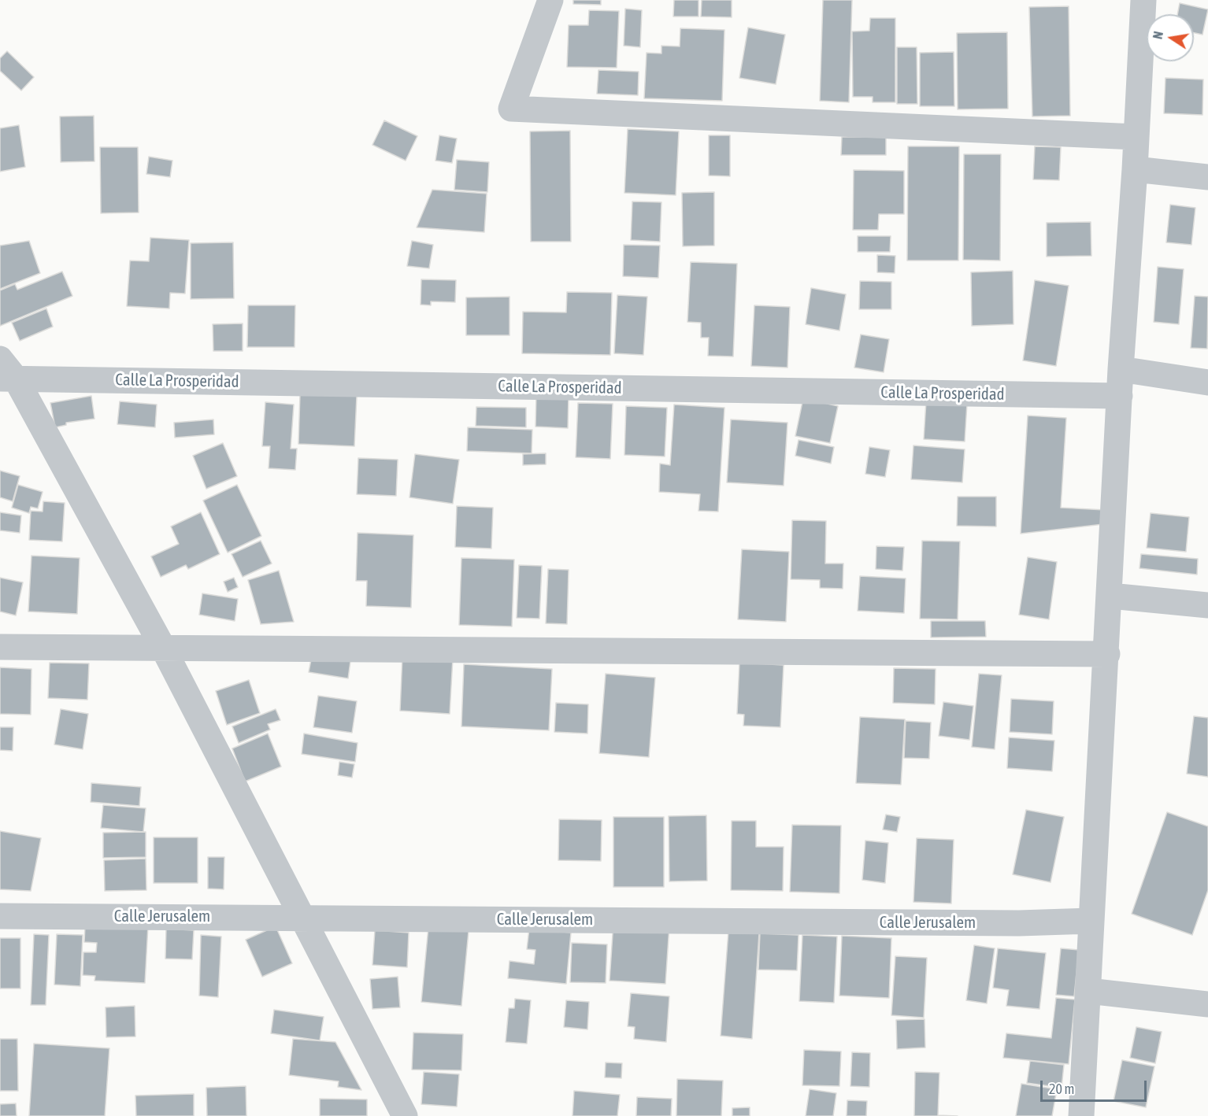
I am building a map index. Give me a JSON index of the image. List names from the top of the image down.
{
  "streets": {
    "street": ["Calle La Prosperidad", "Calle Jerusalem"]
  },
  "scale_bar": "20 m",
  "north": "left"
}
